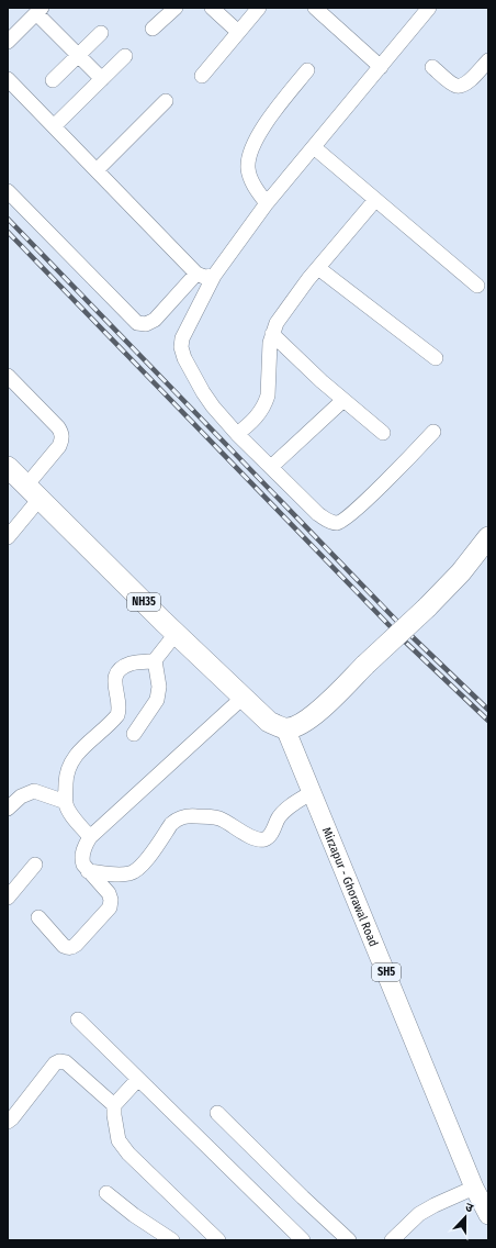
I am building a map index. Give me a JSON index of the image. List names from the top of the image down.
{
  "streets": {
    "highway": ["NH35"],
    "main road": ["Mirzapur - Ghorawal Road", "SH5"]
  },
  "crossings": [
    ["NH35", "Mirzapur - Ghorawal Road"]
  ],
  "north": "top"
}
